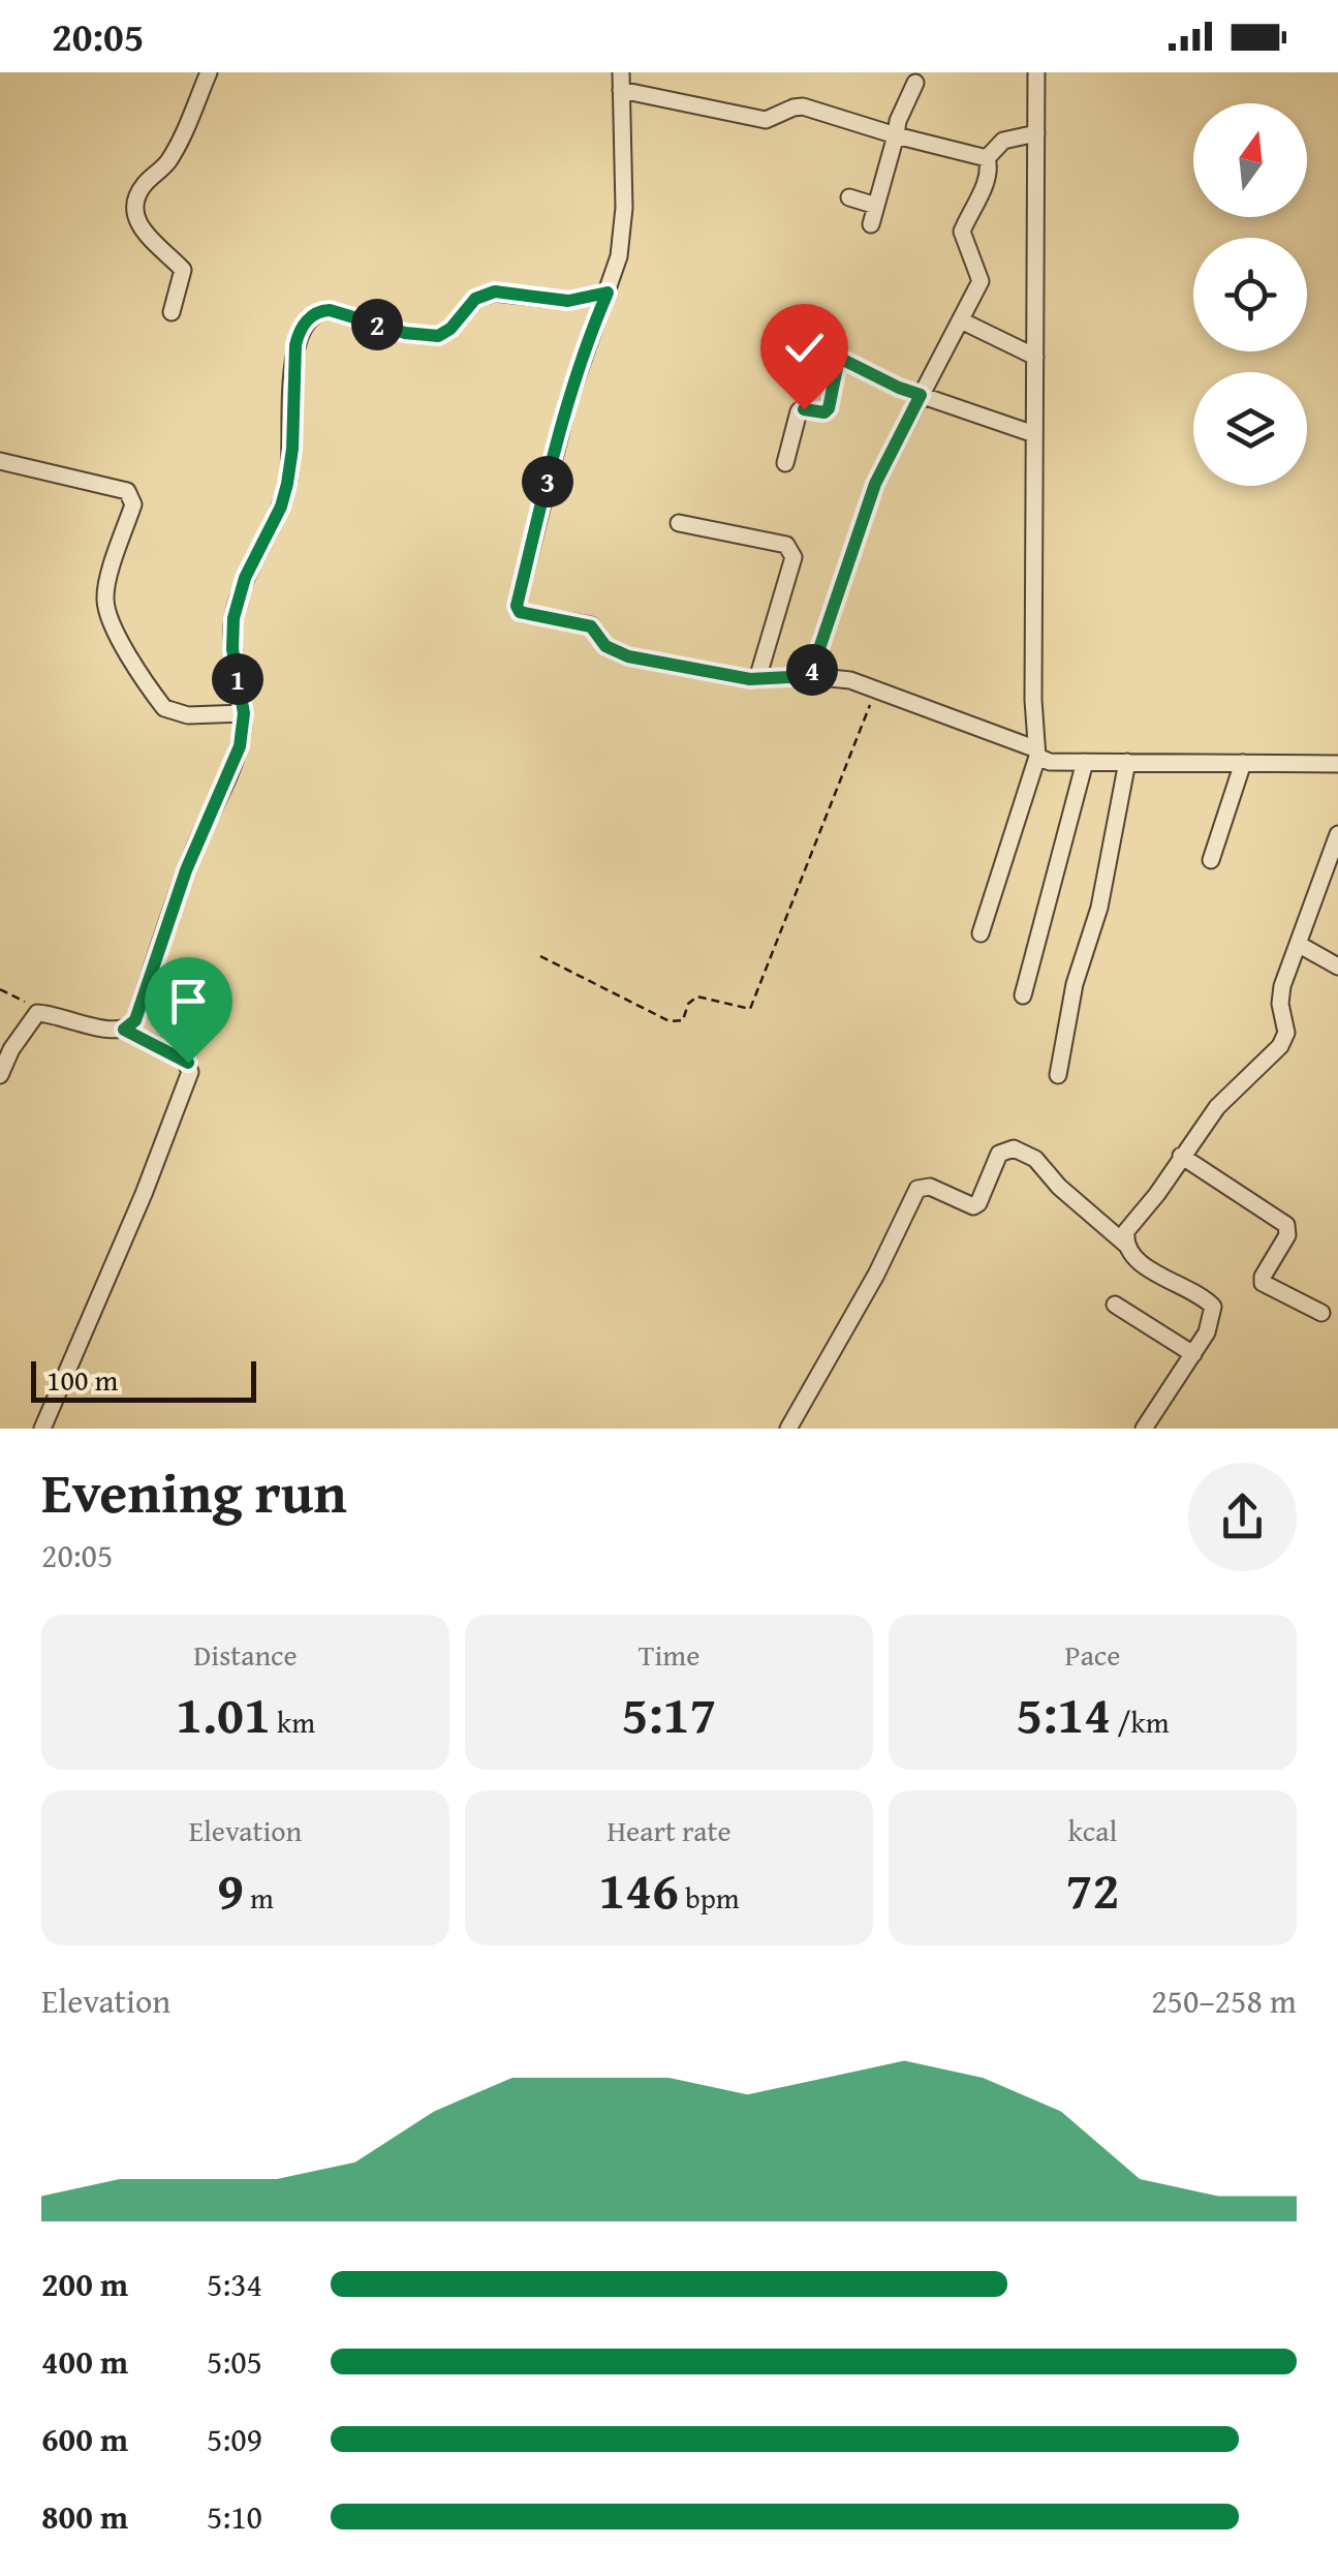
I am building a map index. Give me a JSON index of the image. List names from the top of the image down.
{
  "scale_bar": "100 m",
  "north": "top",
  "page": {
    "status": "20:05",
    "pins": [
      "2",
      "3",
      "4",
      "1"
    ],
    "scale": "100 m",
    "heading": ["Evening run", "20:05"],
    "stats": [
      ["Distance", "1.01 km"],
      ["Time", "5:17"],
      ["Pace", "5:14 /km"],
      ["Elevation", "9 m"],
      ["Heart rate", "146 bpm"],
      ["kcal", "72"]
    ],
    "chart": ["Elevation", "250–258 m"],
    "list": [
      {
        "name": "200 m",
        "note": "5:34"
      },
      {
        "name": "400 m",
        "note": "5:05"
      },
      {
        "name": "600 m",
        "note": "5:09"
      },
      {
        "name": "800 m",
        "note": "5:10"
      }
    ]
  }
}
